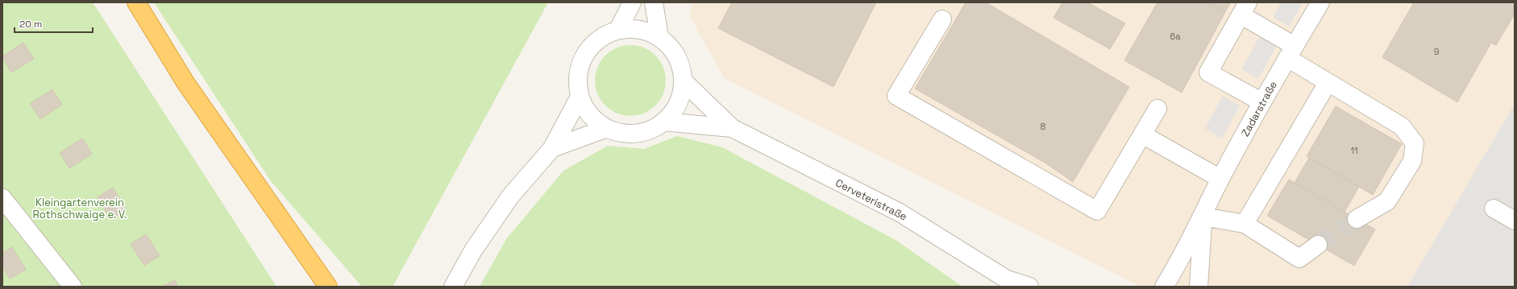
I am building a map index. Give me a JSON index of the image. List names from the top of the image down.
{
  "streets": {
    "street": ["Zadarstraße", "Cerveteristraße"]
  },
  "parks": ["Kleingartenverein Rothschwaige e. V."],
  "house_numbers": [
    "6a",
    "9",
    "8",
    "11"
  ],
  "scale_bar": "20 m"
}
